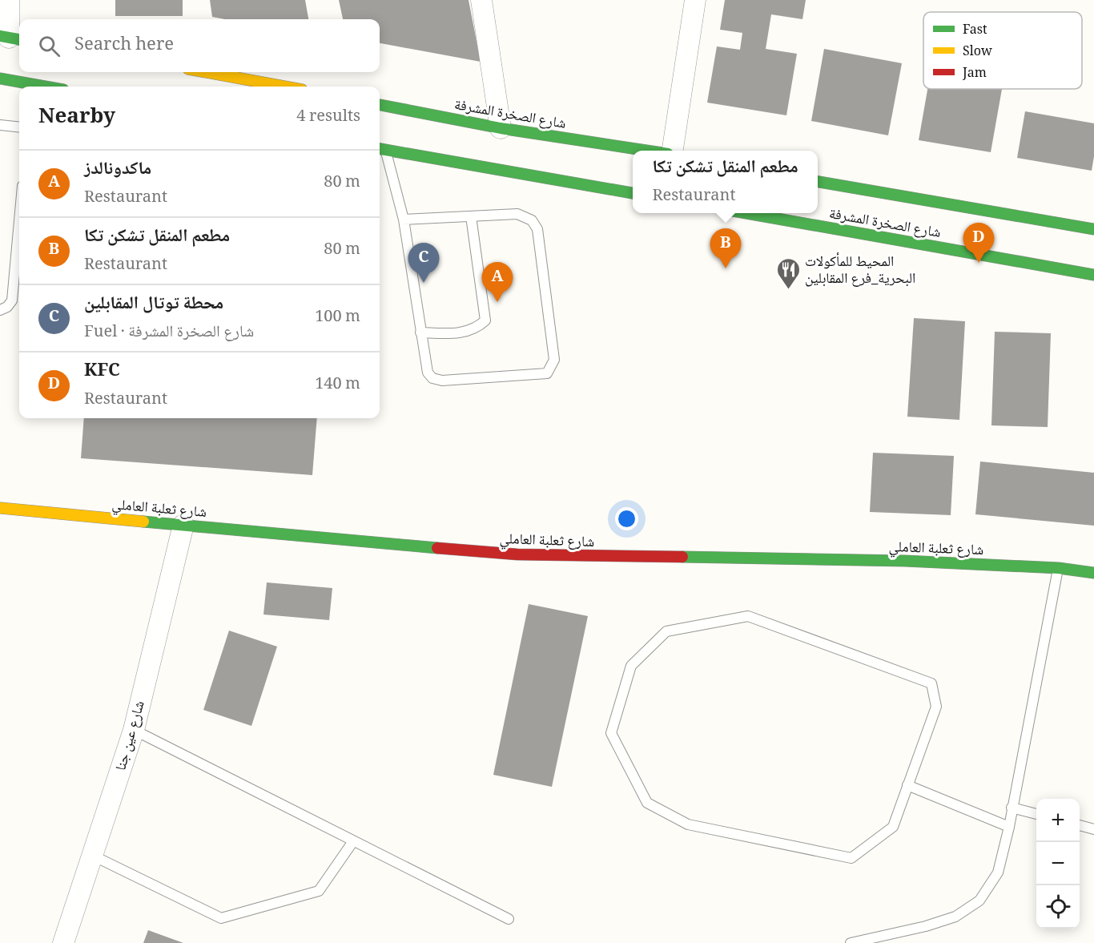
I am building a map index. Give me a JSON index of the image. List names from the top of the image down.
{
  "streets": {
    "main road": ["شارع الصخرة المشرفة", "شارع ثعلبة العاملي"],
    "street": ["شارع عين جنا"]
  },
  "crossings": [
    ["شارع ثعلبة العاملي", "شارع عين جنا"]
  ],
  "places": {
    "restaurant": ["المحيط للمأكولات البحرية_فرع المقابلين"]
  },
  "legend": ["Fast", "Slow", "Jam"],
  "page": {
    "search": "Search here",
    "heading": ["Nearby", "4 results"],
    "list": [
      {
        "mark": "A",
        "name": "ماكدونالدز",
        "note": "Restaurant",
        "value": "80 m"
      },
      {
        "mark": "B",
        "name": "مطعم المنقل تشكن تكا",
        "note": "Restaurant",
        "value": "80 m"
      },
      {
        "mark": "C",
        "name": "محطة توتال المقابلين",
        "note": "Fuel · شارع الصخرة المشرفة",
        "value": "100 m"
      },
      {
        "mark": "D",
        "name": "KFC",
        "note": "Restaurant",
        "value": "140 m"
      }
    ],
    "popup": ["مطعم المنقل تشكن تكا", "Restaurant"],
    "pins": [
      "D",
      "B",
      "C",
      "A"
    ],
    "map_buttons": ["+", "−"]
  }
}
